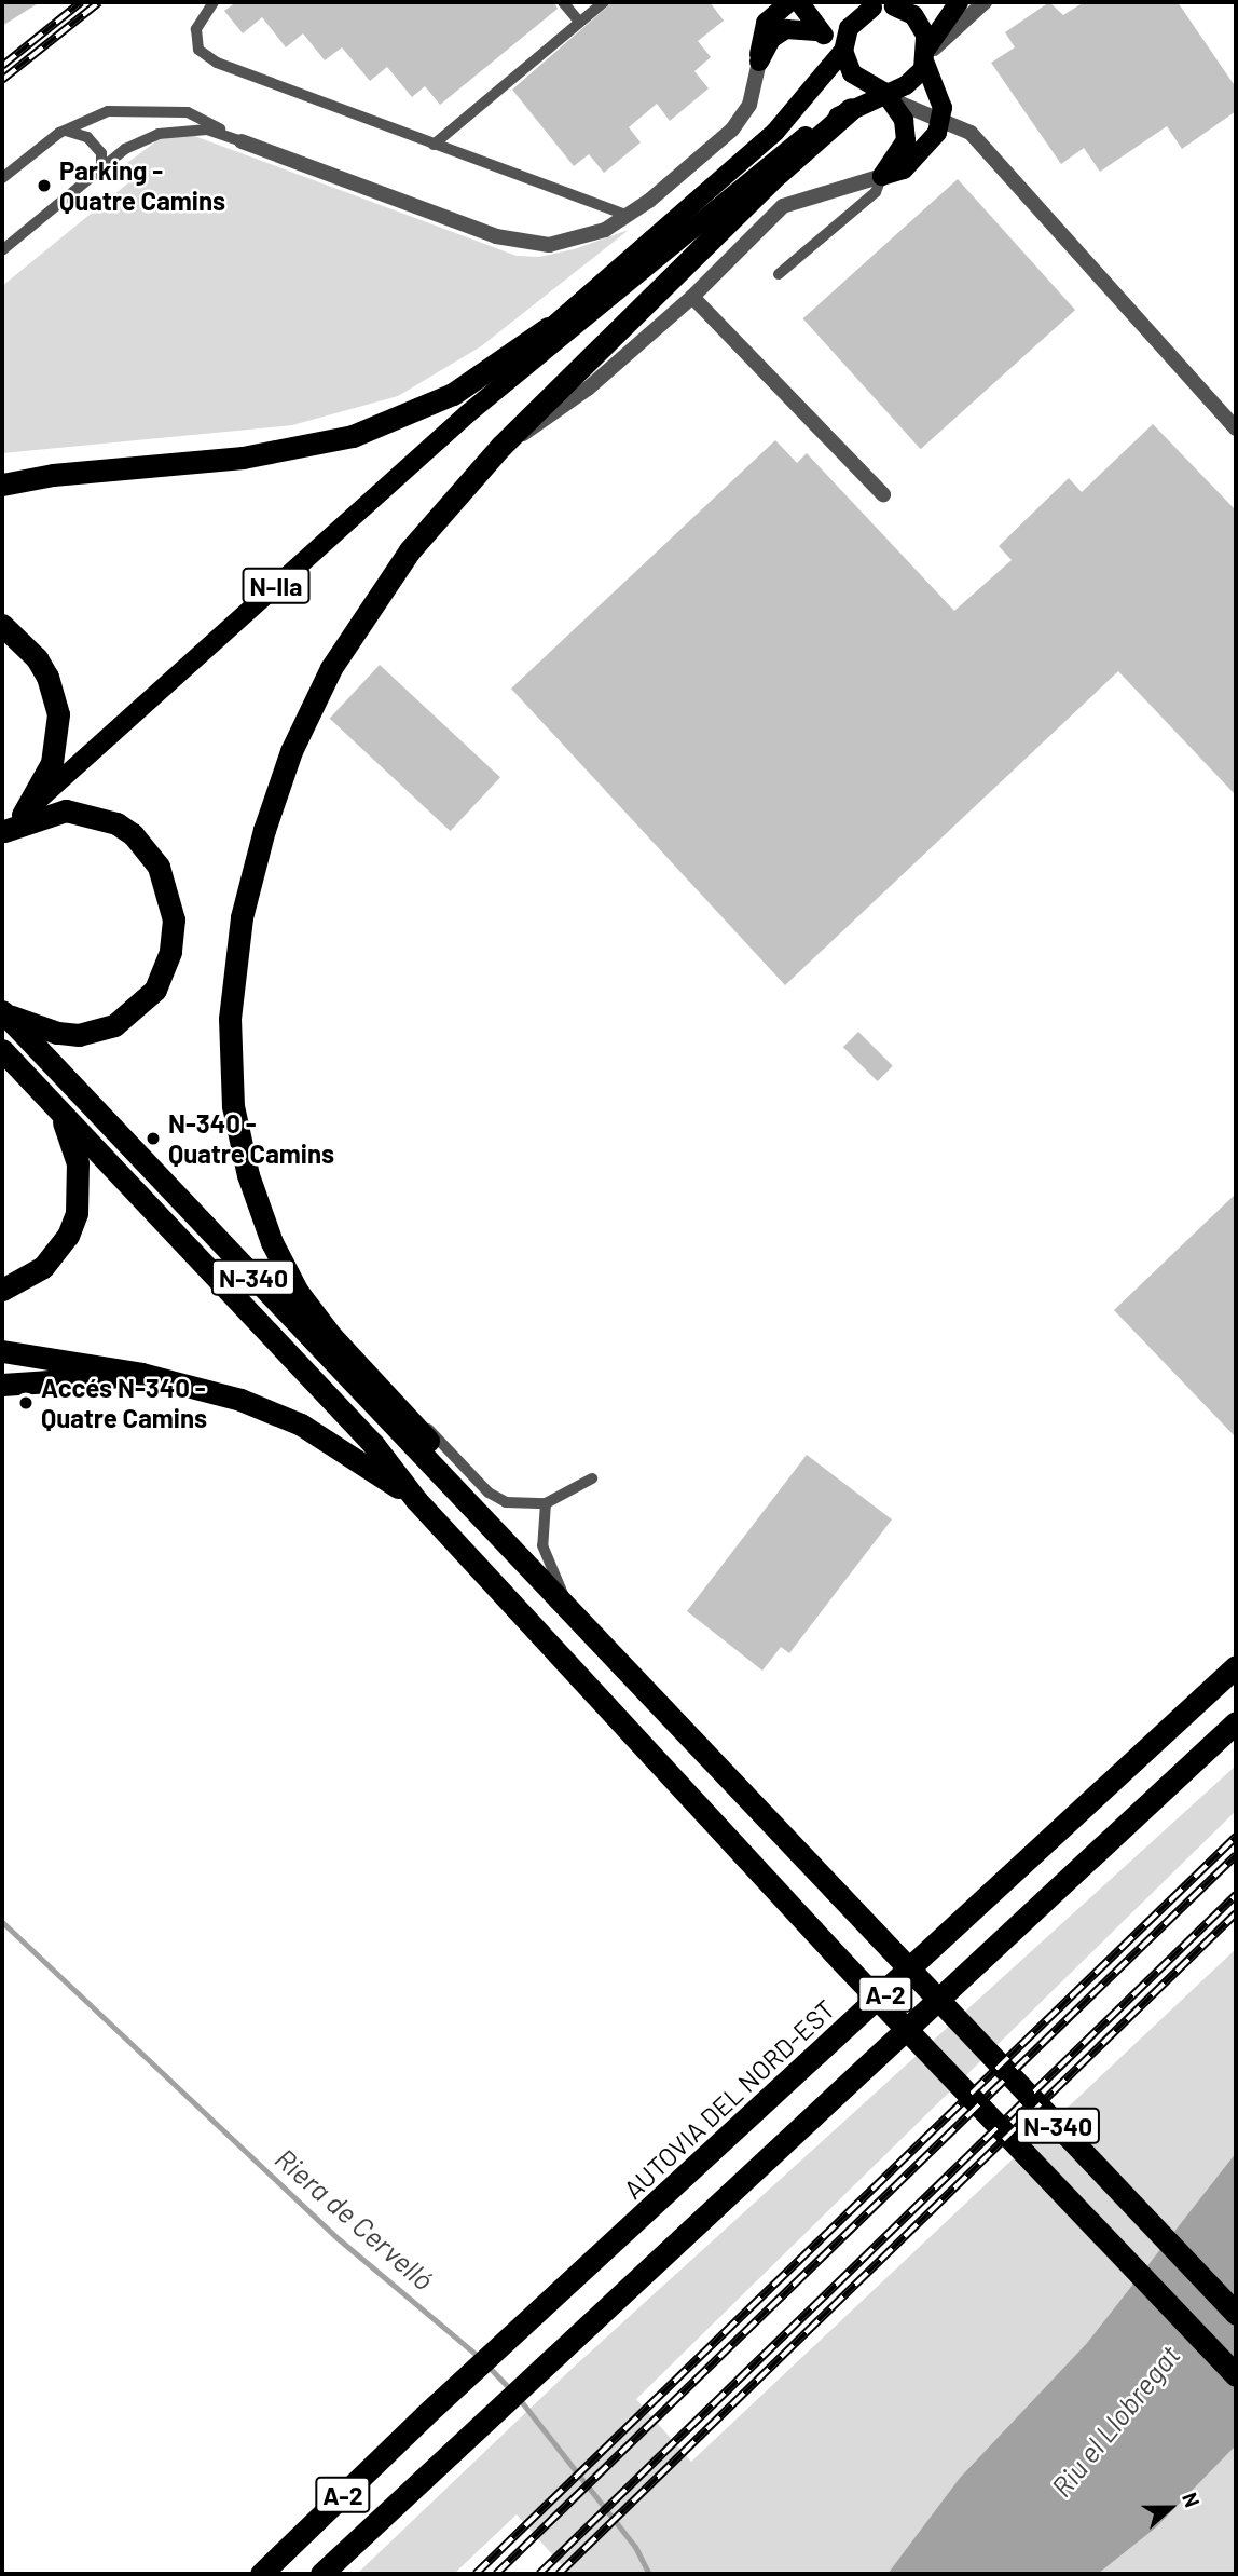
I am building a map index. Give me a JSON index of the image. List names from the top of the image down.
{
  "streets": {
    "highway": ["N-340", "A-2", "AUTOVIA DEL NORD-EST"],
    "main road": ["N-IIa"]
  },
  "water": ["Riera de Cervelló", "Riu el Llobregat"],
  "places": ["Parking - Quatre Camins", "N-340 - Quatre Camins", "Accés N-340 - Quatre Camins"],
  "north": "right"
}
